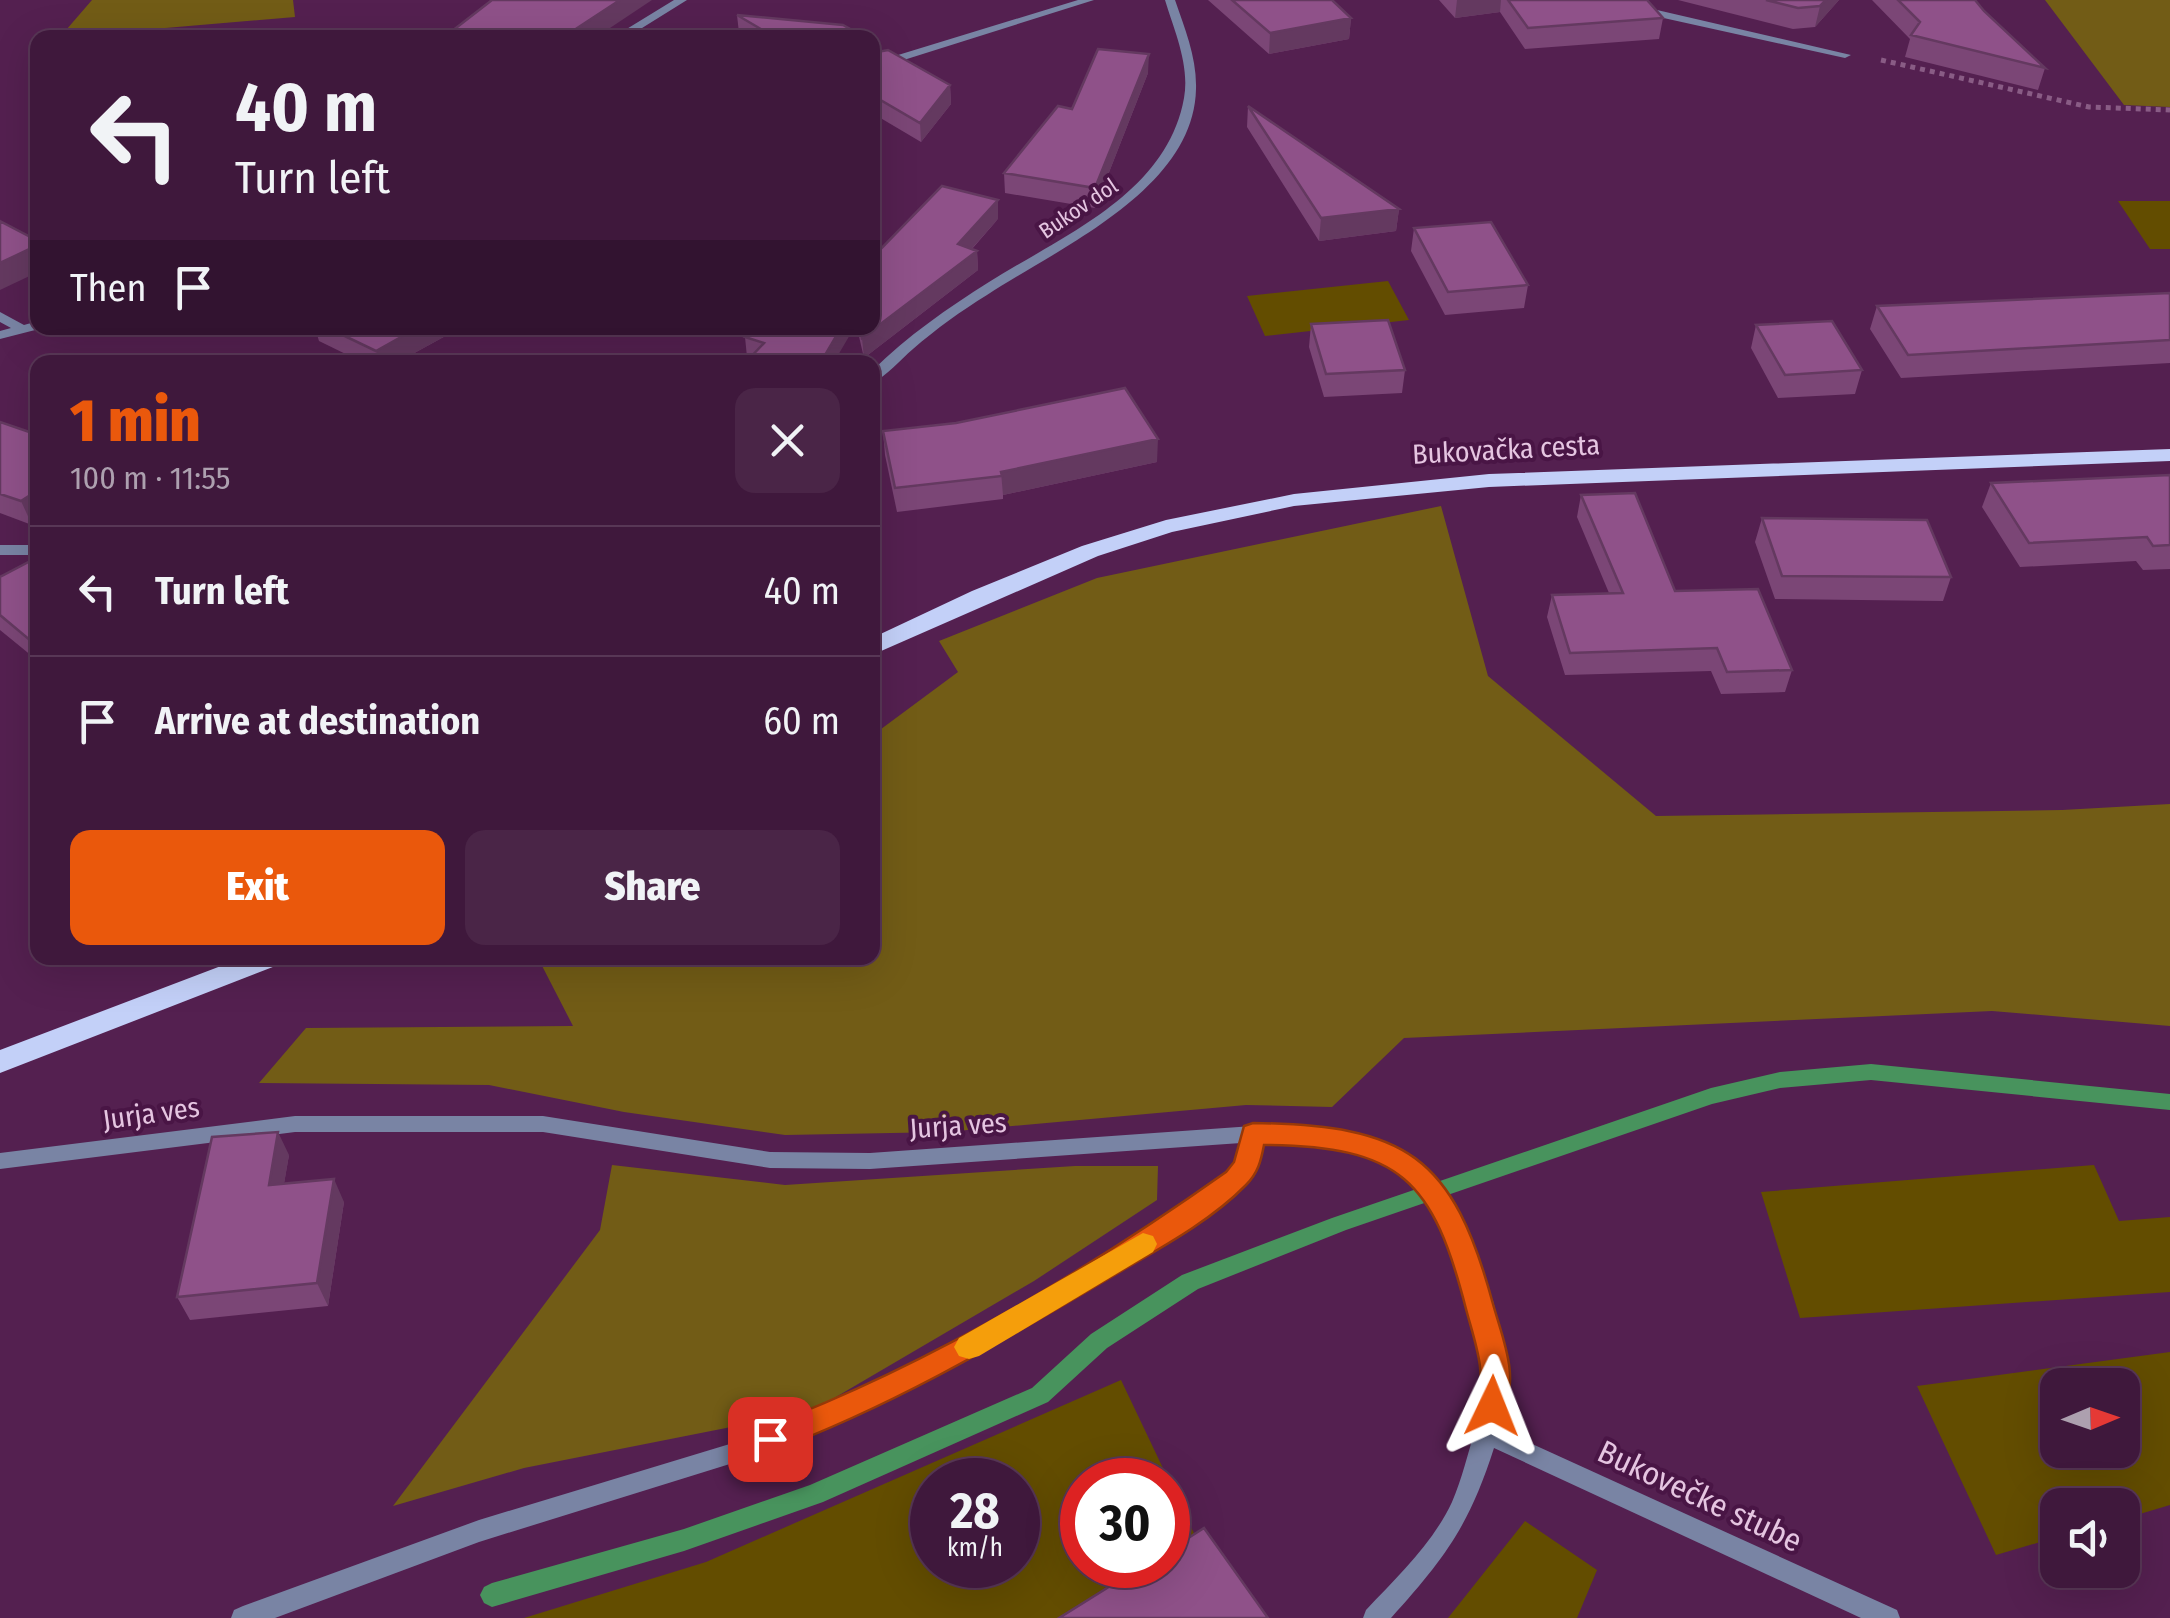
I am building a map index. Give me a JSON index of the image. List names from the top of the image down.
{
  "streets": {
    "main road": ["Bukovačka cesta"],
    "street": ["Bukov dol", "Jurja ves", "Bukovečke stube"]
  },
  "crossings": [
    ["Jurja ves", "Bukovečke stube"]
  ],
  "north": "right",
  "page": {
    "turn": ["40 m", "Turn left"],
    "then": "Then",
    "heading": ["1 min", "100 m · 11:55"],
    "list": [
      {
        "name": "Turn left",
        "value": "40 m"
      },
      {
        "name": "Arrive at destination",
        "value": "60 m"
      }
    ],
    "buttons": ["Exit", "Share"],
    "speed": "28 km/h",
    "limit": "30"
  }
}
